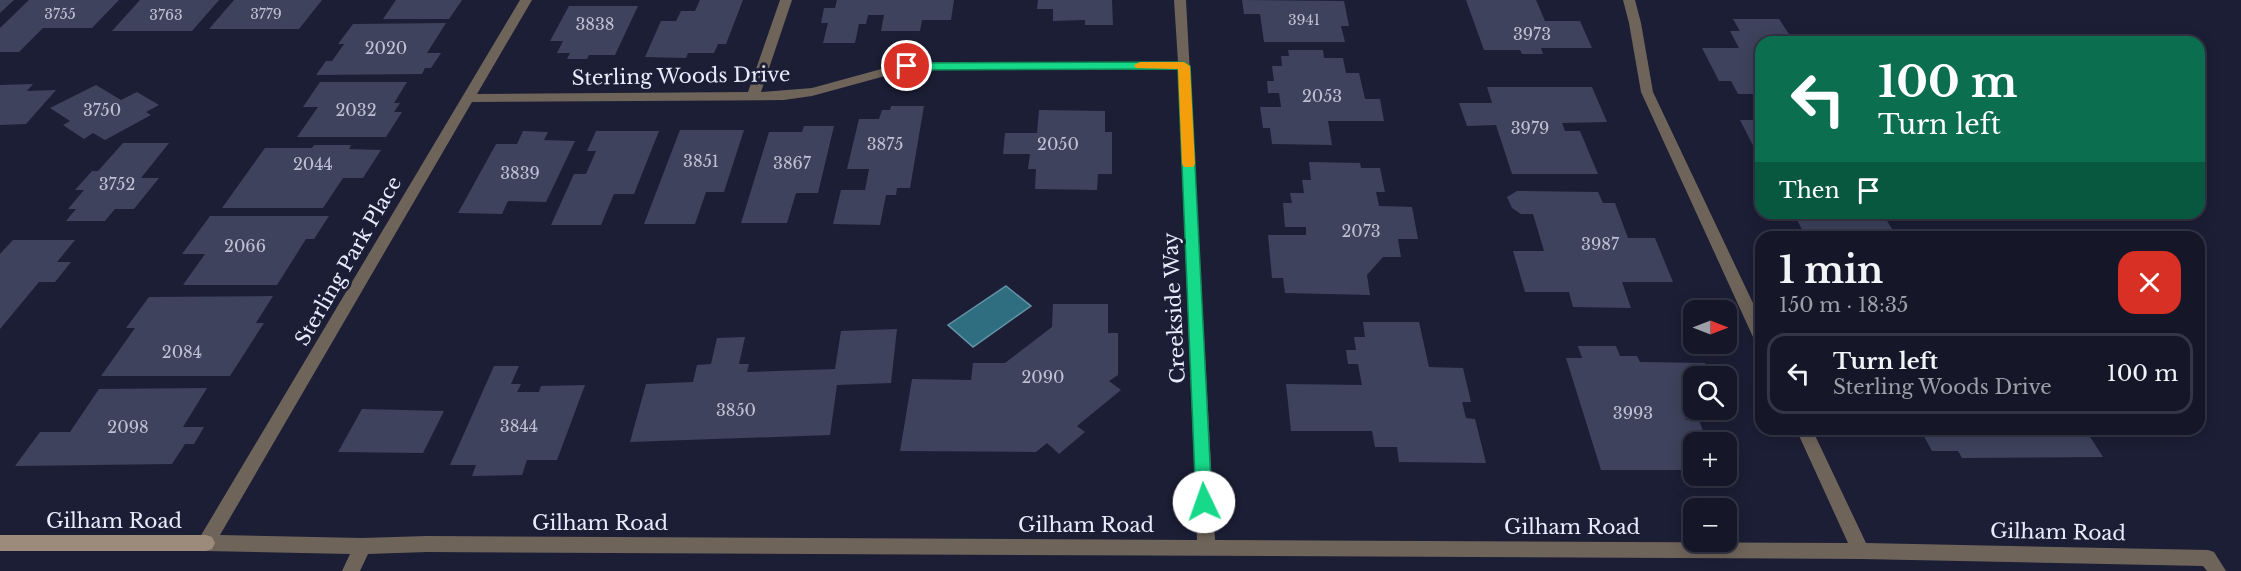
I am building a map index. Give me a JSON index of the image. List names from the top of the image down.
{
  "streets": {
    "street": [
      "Sterling Woods Drive",
      "Sterling Park Place",
      "Creekside Way",
      "Gilham Road"
    ]
  },
  "crossings": [
    ["Sterling Woods Drive", "Sterling Park Place"],
    ["Sterling Woods Drive", "Creekside Way"],
    ["Sterling Park Place", "Gilham Road"],
    ["Creekside Way", "Gilham Road"]
  ],
  "house_numbers": [
    "3755",
    "3779",
    "3763",
    "3941",
    "3838",
    "3973",
    "2020",
    "2053",
    "3750",
    "2032",
    "3979",
    "3875",
    "2050",
    "3851",
    "3867",
    "2044",
    "3839",
    "3752",
    "2073",
    "3987",
    "2066",
    "2084",
    "2090",
    "3850",
    "3993",
    "3844",
    "2098"
  ],
  "north": "right",
  "page": {
    "turn": ["100 m", "Turn left"],
    "then": "Then",
    "heading": ["1 min", "150 m · 18:35"],
    "map_buttons": ["+", "−"],
    "list": [
      {
        "name": "Turn left",
        "note": "Sterling Woods Drive",
        "value": "100 m"
      }
    ]
  }
}
